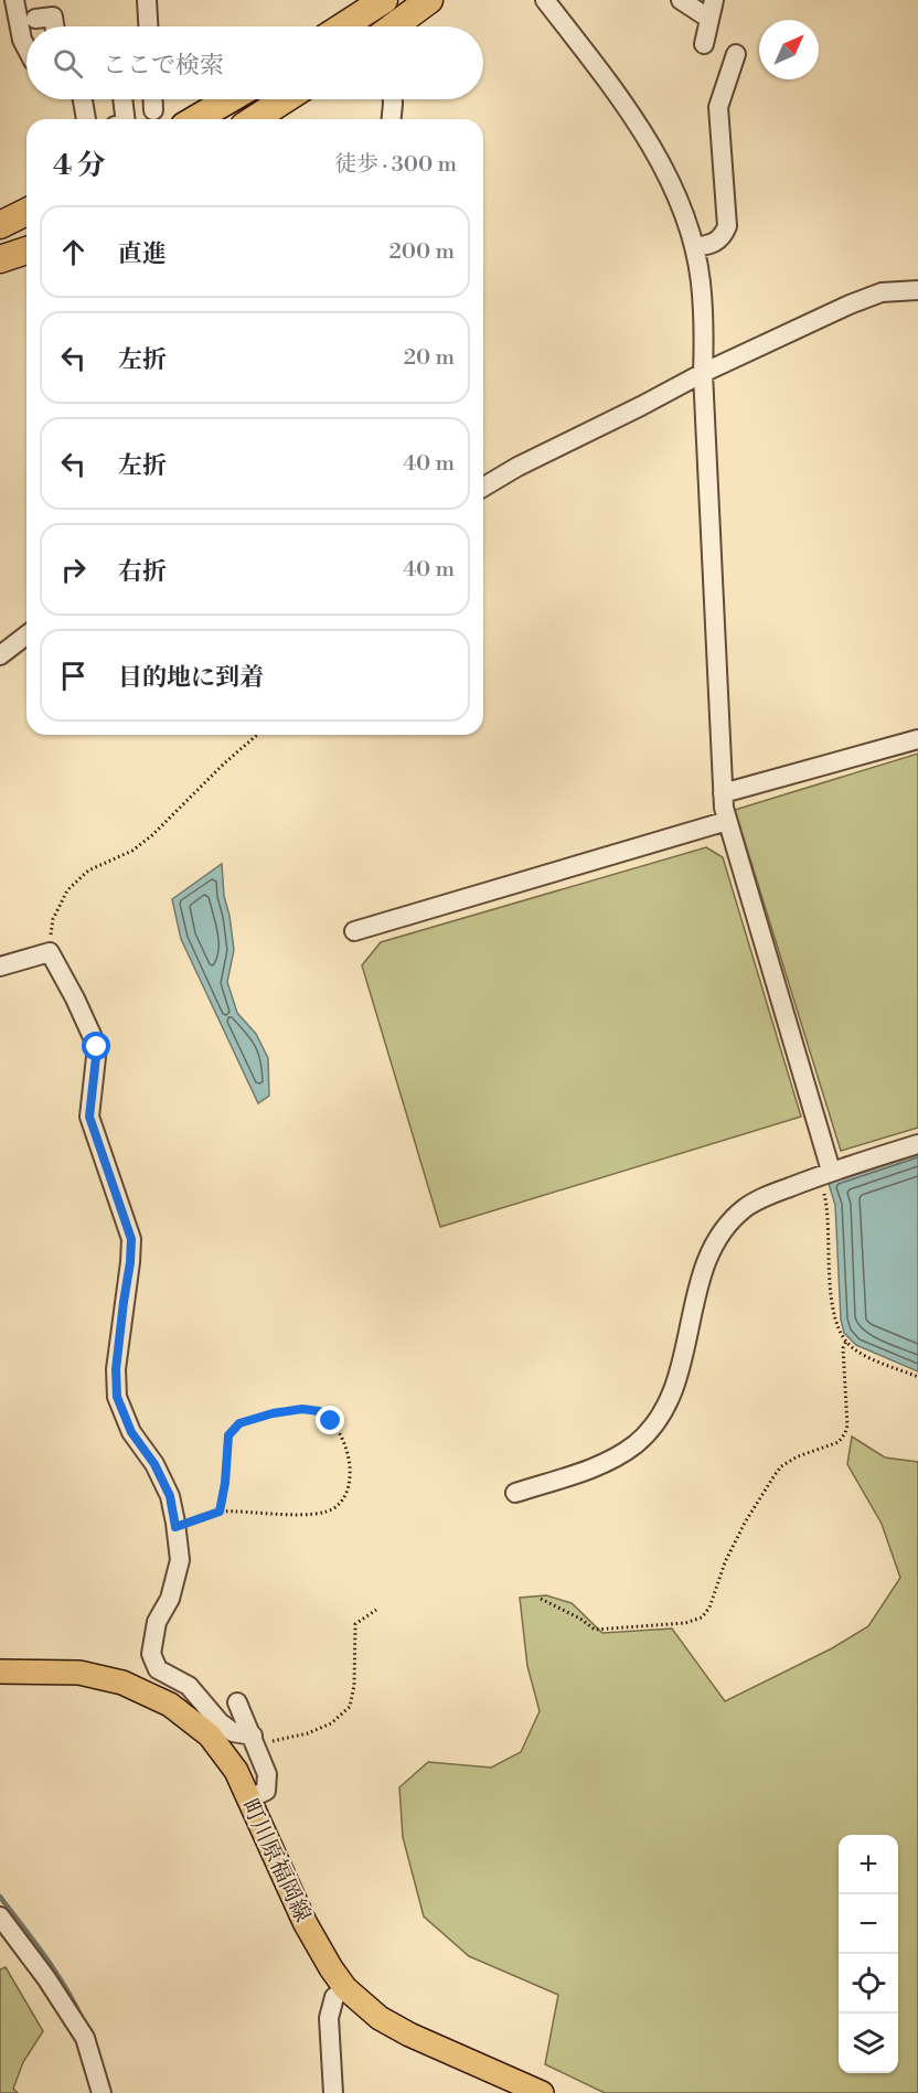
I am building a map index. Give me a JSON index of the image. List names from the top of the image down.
{
  "streets": {
    "main road": ["町川原福岡線"]
  },
  "north": "top right",
  "page": {
    "search": "ここで検索",
    "heading": ["4 分", "徒歩 · 300 m"],
    "list": [
      ["直進", "200 m"],
      ["左折", "20 m"],
      ["左折", "40 m"],
      ["右折", "40 m"],
      "目的地に到着"
    ],
    "map_buttons": ["+", "−"]
  }
}
